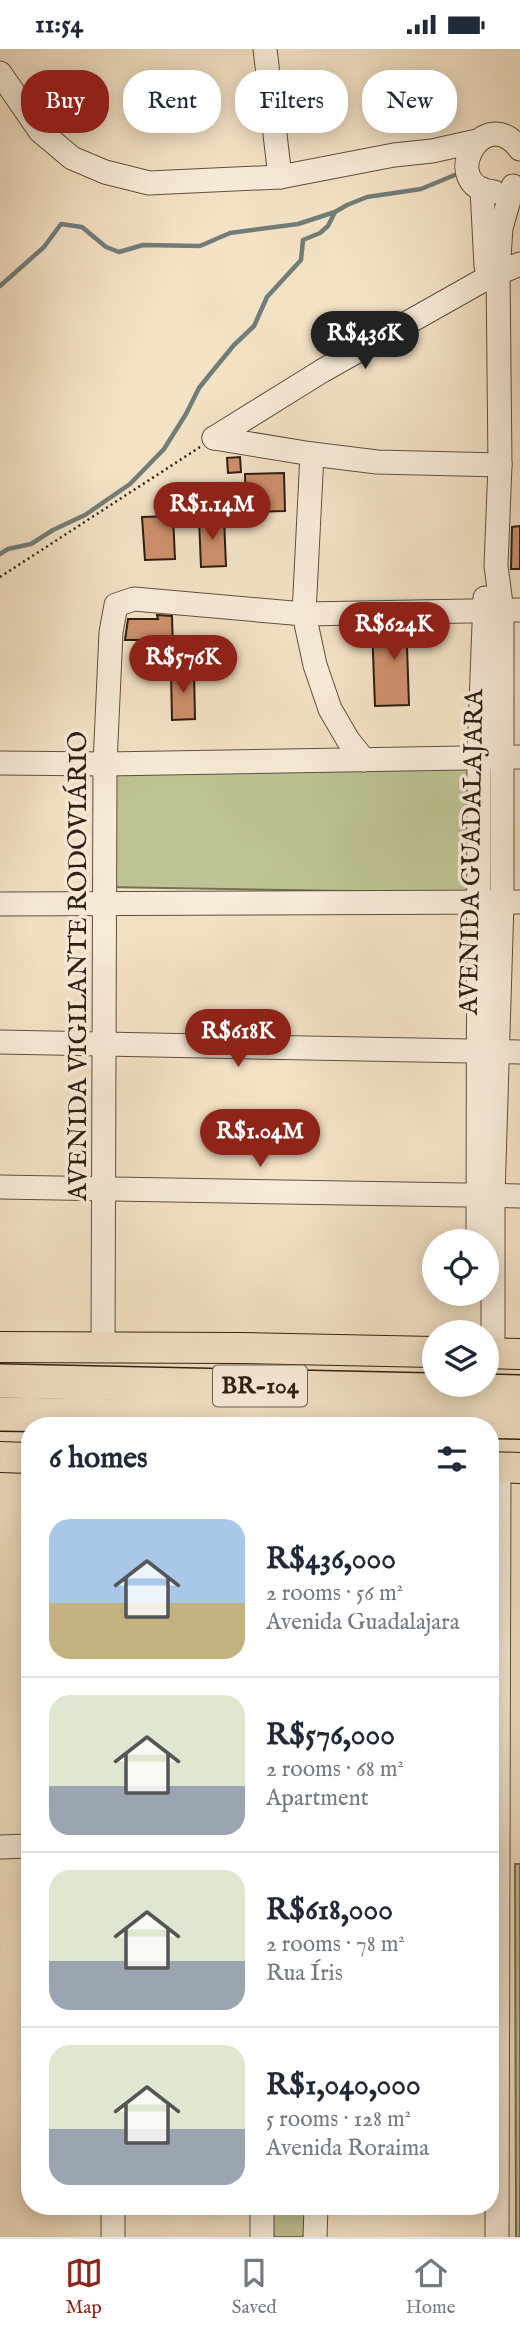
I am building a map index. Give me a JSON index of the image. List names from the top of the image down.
{
  "streets": {
    "highway": ["BR-104"],
    "street": ["AVENIDA GUADALAJARA", "AVENIDA VIGILANTE RODOVIÁRIO"]
  },
  "page": {
    "status": "11:54",
    "chip": [
      "Buy",
      "Rent",
      "Filters",
      "New"
    ],
    "price": [
      "R$436K",
      "R$1.14M",
      "R$624K",
      "R$576K",
      "R$618K",
      "R$1.04M"
    ],
    "heading": "6 homes",
    "list": [
      {
        "name": "R$436,000",
        "note": "2 rooms · 56 m² · Avenida Guadalajara"
      },
      {
        "name": "R$576,000",
        "note": "2 rooms · 68 m² · Apartment"
      },
      {
        "name": "R$618,000",
        "note": "2 rooms · 78 m² · Rua Íris"
      },
      {
        "name": "R$1,040,000",
        "note": "5 rooms · 128 m² · Avenida Roraima"
      }
    ],
    "tabs": ["Map", "Saved", "Home"]
  }
}
